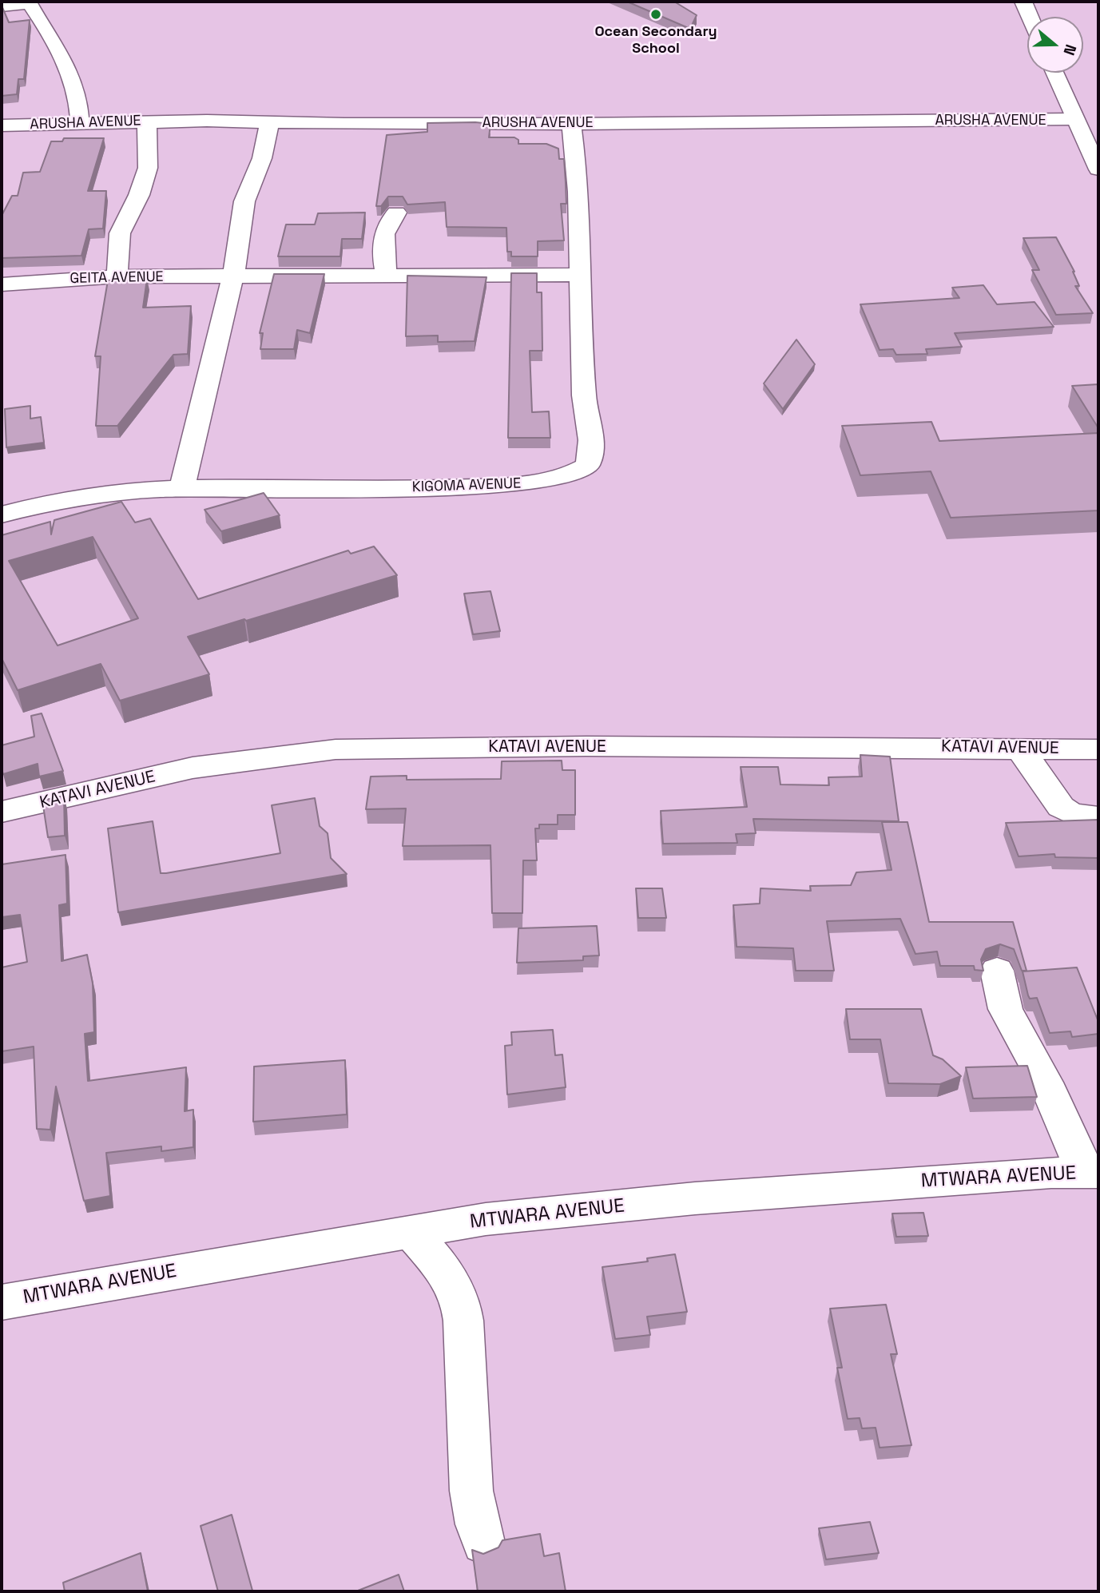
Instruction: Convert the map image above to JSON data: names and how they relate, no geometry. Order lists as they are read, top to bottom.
{
  "streets": {
    "street": [
      "ARUSHA AVENUE",
      "GEITA AVENUE",
      "KIGOMA AVENUE",
      "KATAVI AVENUE",
      "MTWARA AVENUE"
    ]
  },
  "crossings": [
    ["ARUSHA AVENUE", "KIGOMA AVENUE"],
    ["GEITA AVENUE", "KIGOMA AVENUE"]
  ],
  "places": ["Ocean Secondary School"],
  "north": "right"
}
